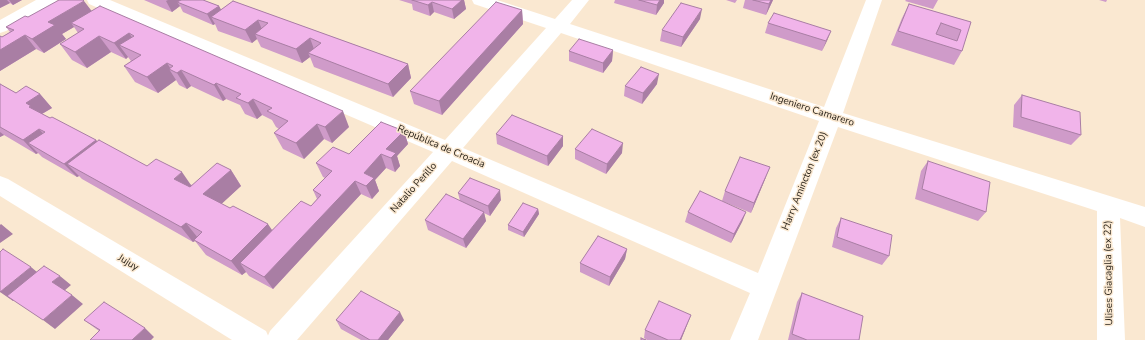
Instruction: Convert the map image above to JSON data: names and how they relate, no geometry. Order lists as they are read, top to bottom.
{
  "streets": {
    "street": [
      "Ingeniero Camarero",
      "República de Croacia",
      "Harry Amincton (ex 20)",
      "Natalio Perillo",
      "Jujuy",
      "Ulises Giacaglia (ex 22)"
    ]
  },
  "crossings": [
    ["Ingeniero Camarero", "Harry Amincton (ex 20)"],
    ["Ingeniero Camarero", "Natalio Perillo"],
    ["Ingeniero Camarero", "Ulises Giacaglia (ex 22)"],
    ["República de Croacia", "Harry Amincton (ex 20)"],
    ["República de Croacia", "Natalio Perillo"]
  ]
}
